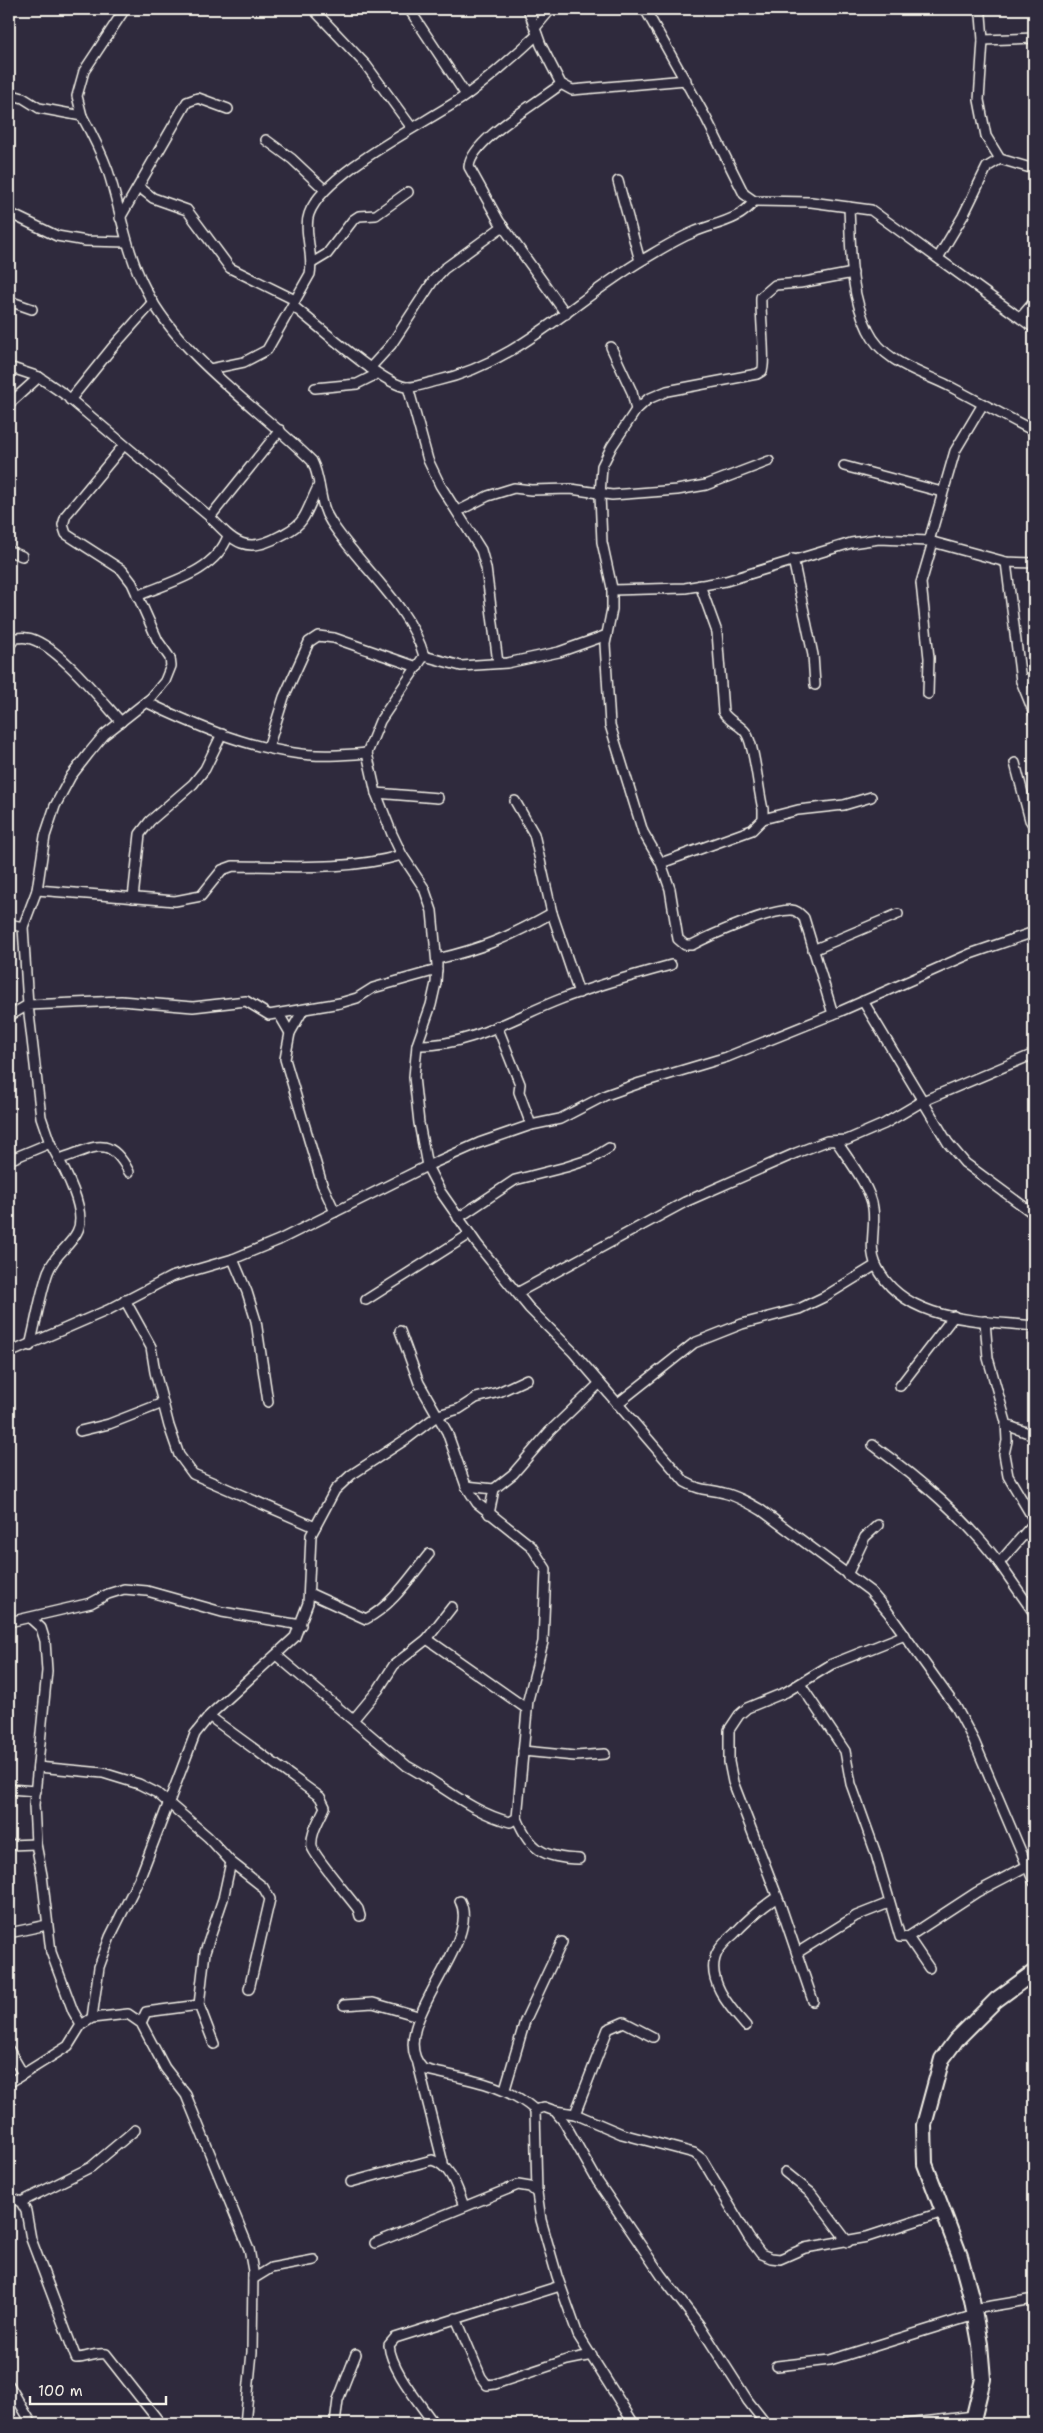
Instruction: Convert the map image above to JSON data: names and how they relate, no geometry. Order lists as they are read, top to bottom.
{
  "scale_bar": "100 m"
}
